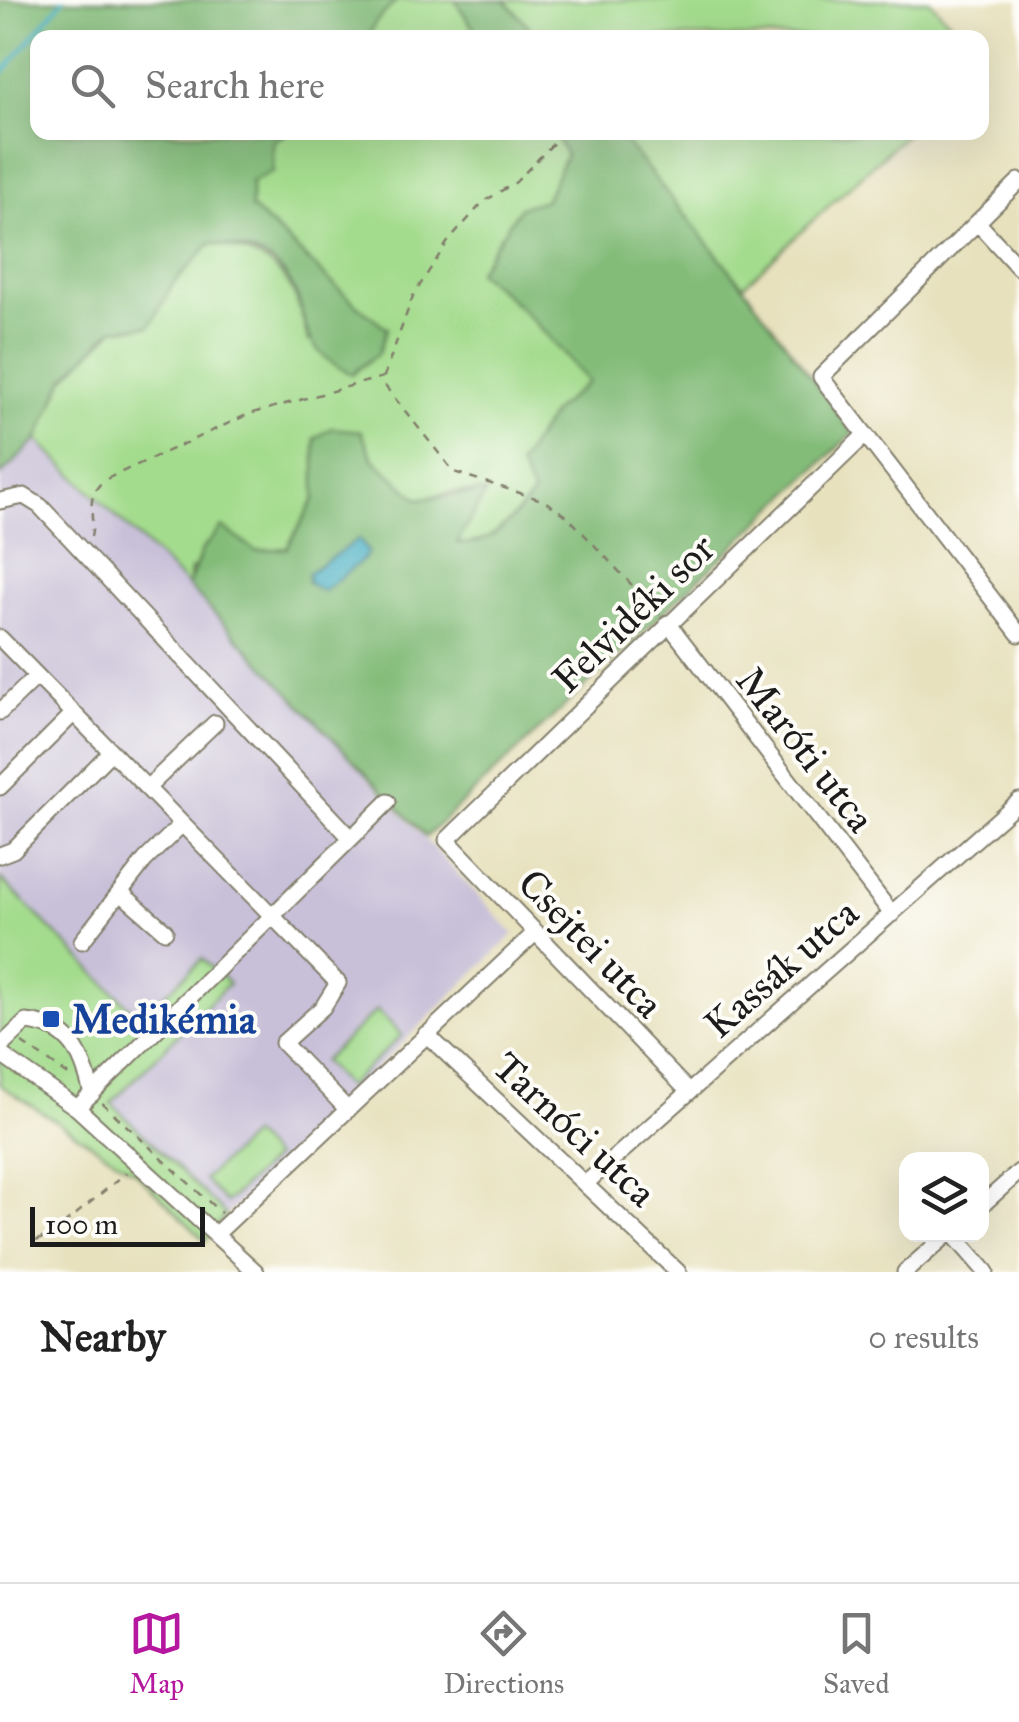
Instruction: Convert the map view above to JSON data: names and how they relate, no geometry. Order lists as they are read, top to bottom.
{
  "streets": {
    "street": [
      "Felvidéki sor",
      "Maróti utca",
      "Csejtei utca",
      "Kassák utca",
      "Tarnóci utca"
    ]
  },
  "crossings": [
    ["Felvidéki sor", "Maróti utca"],
    ["Felvidéki sor", "Csejtei utca"],
    ["Maróti utca", "Kassák utca"],
    ["Csejtei utca", "Kassák utca"],
    ["Kassák utca", "Tarnóci utca"]
  ],
  "places": {
    "transit": ["Medikémia"]
  },
  "scale_bar": "100 m",
  "page": {
    "search": "Search here",
    "scale": "100 m",
    "heading": ["Nearby", "0 results"],
    "nav": ["Map", "Directions", "Saved"]
  }
}
